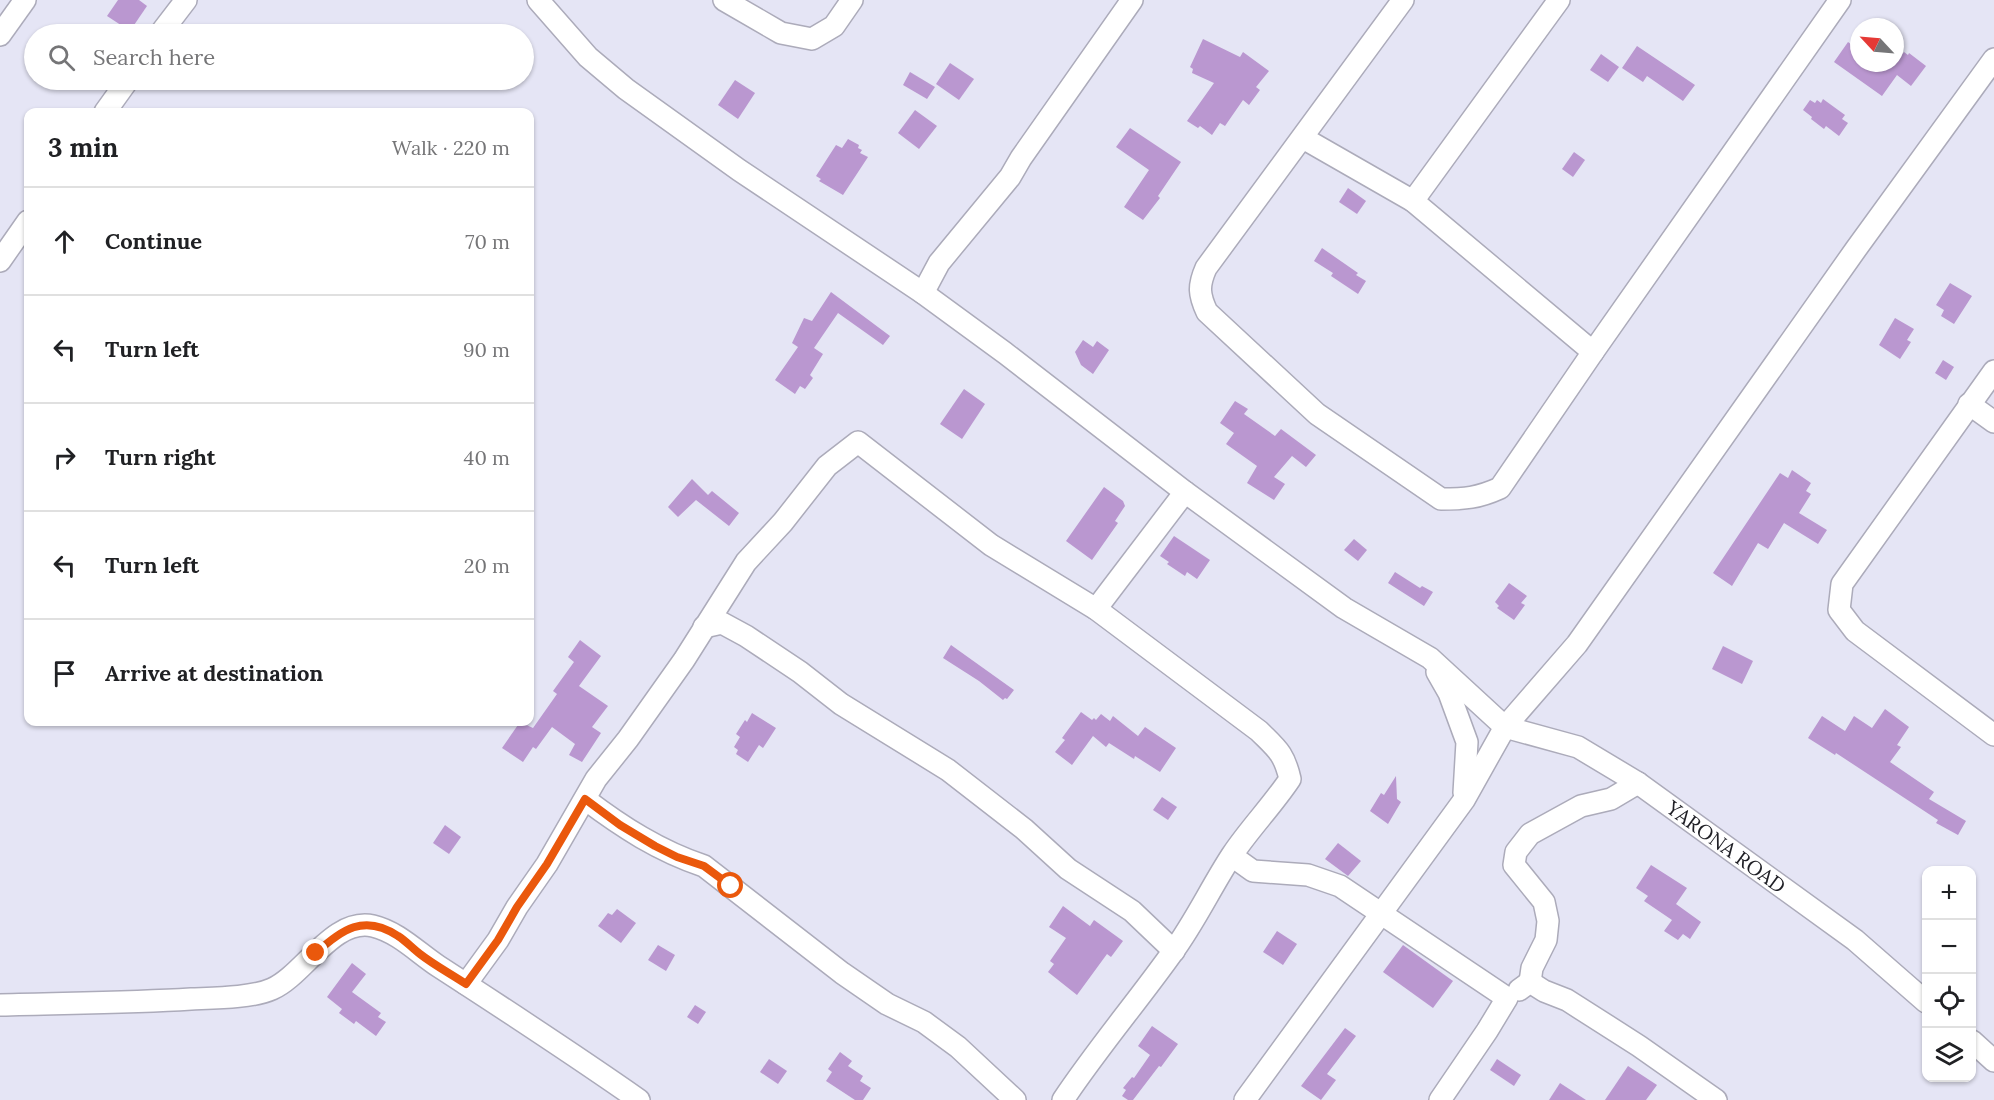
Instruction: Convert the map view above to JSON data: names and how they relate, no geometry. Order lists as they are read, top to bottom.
{
  "streets": {
    "street": ["YARONA ROAD"]
  },
  "north": "top left",
  "page": {
    "search": "Search here",
    "heading": ["3 min", "Walk · 220 m"],
    "list": [
      ["Continue", "70 m"],
      ["Turn left", "90 m"],
      ["Turn right", "40 m"],
      ["Turn left", "20 m"],
      "Arrive at destination"
    ],
    "map_buttons": ["+", "−"]
  }
}
